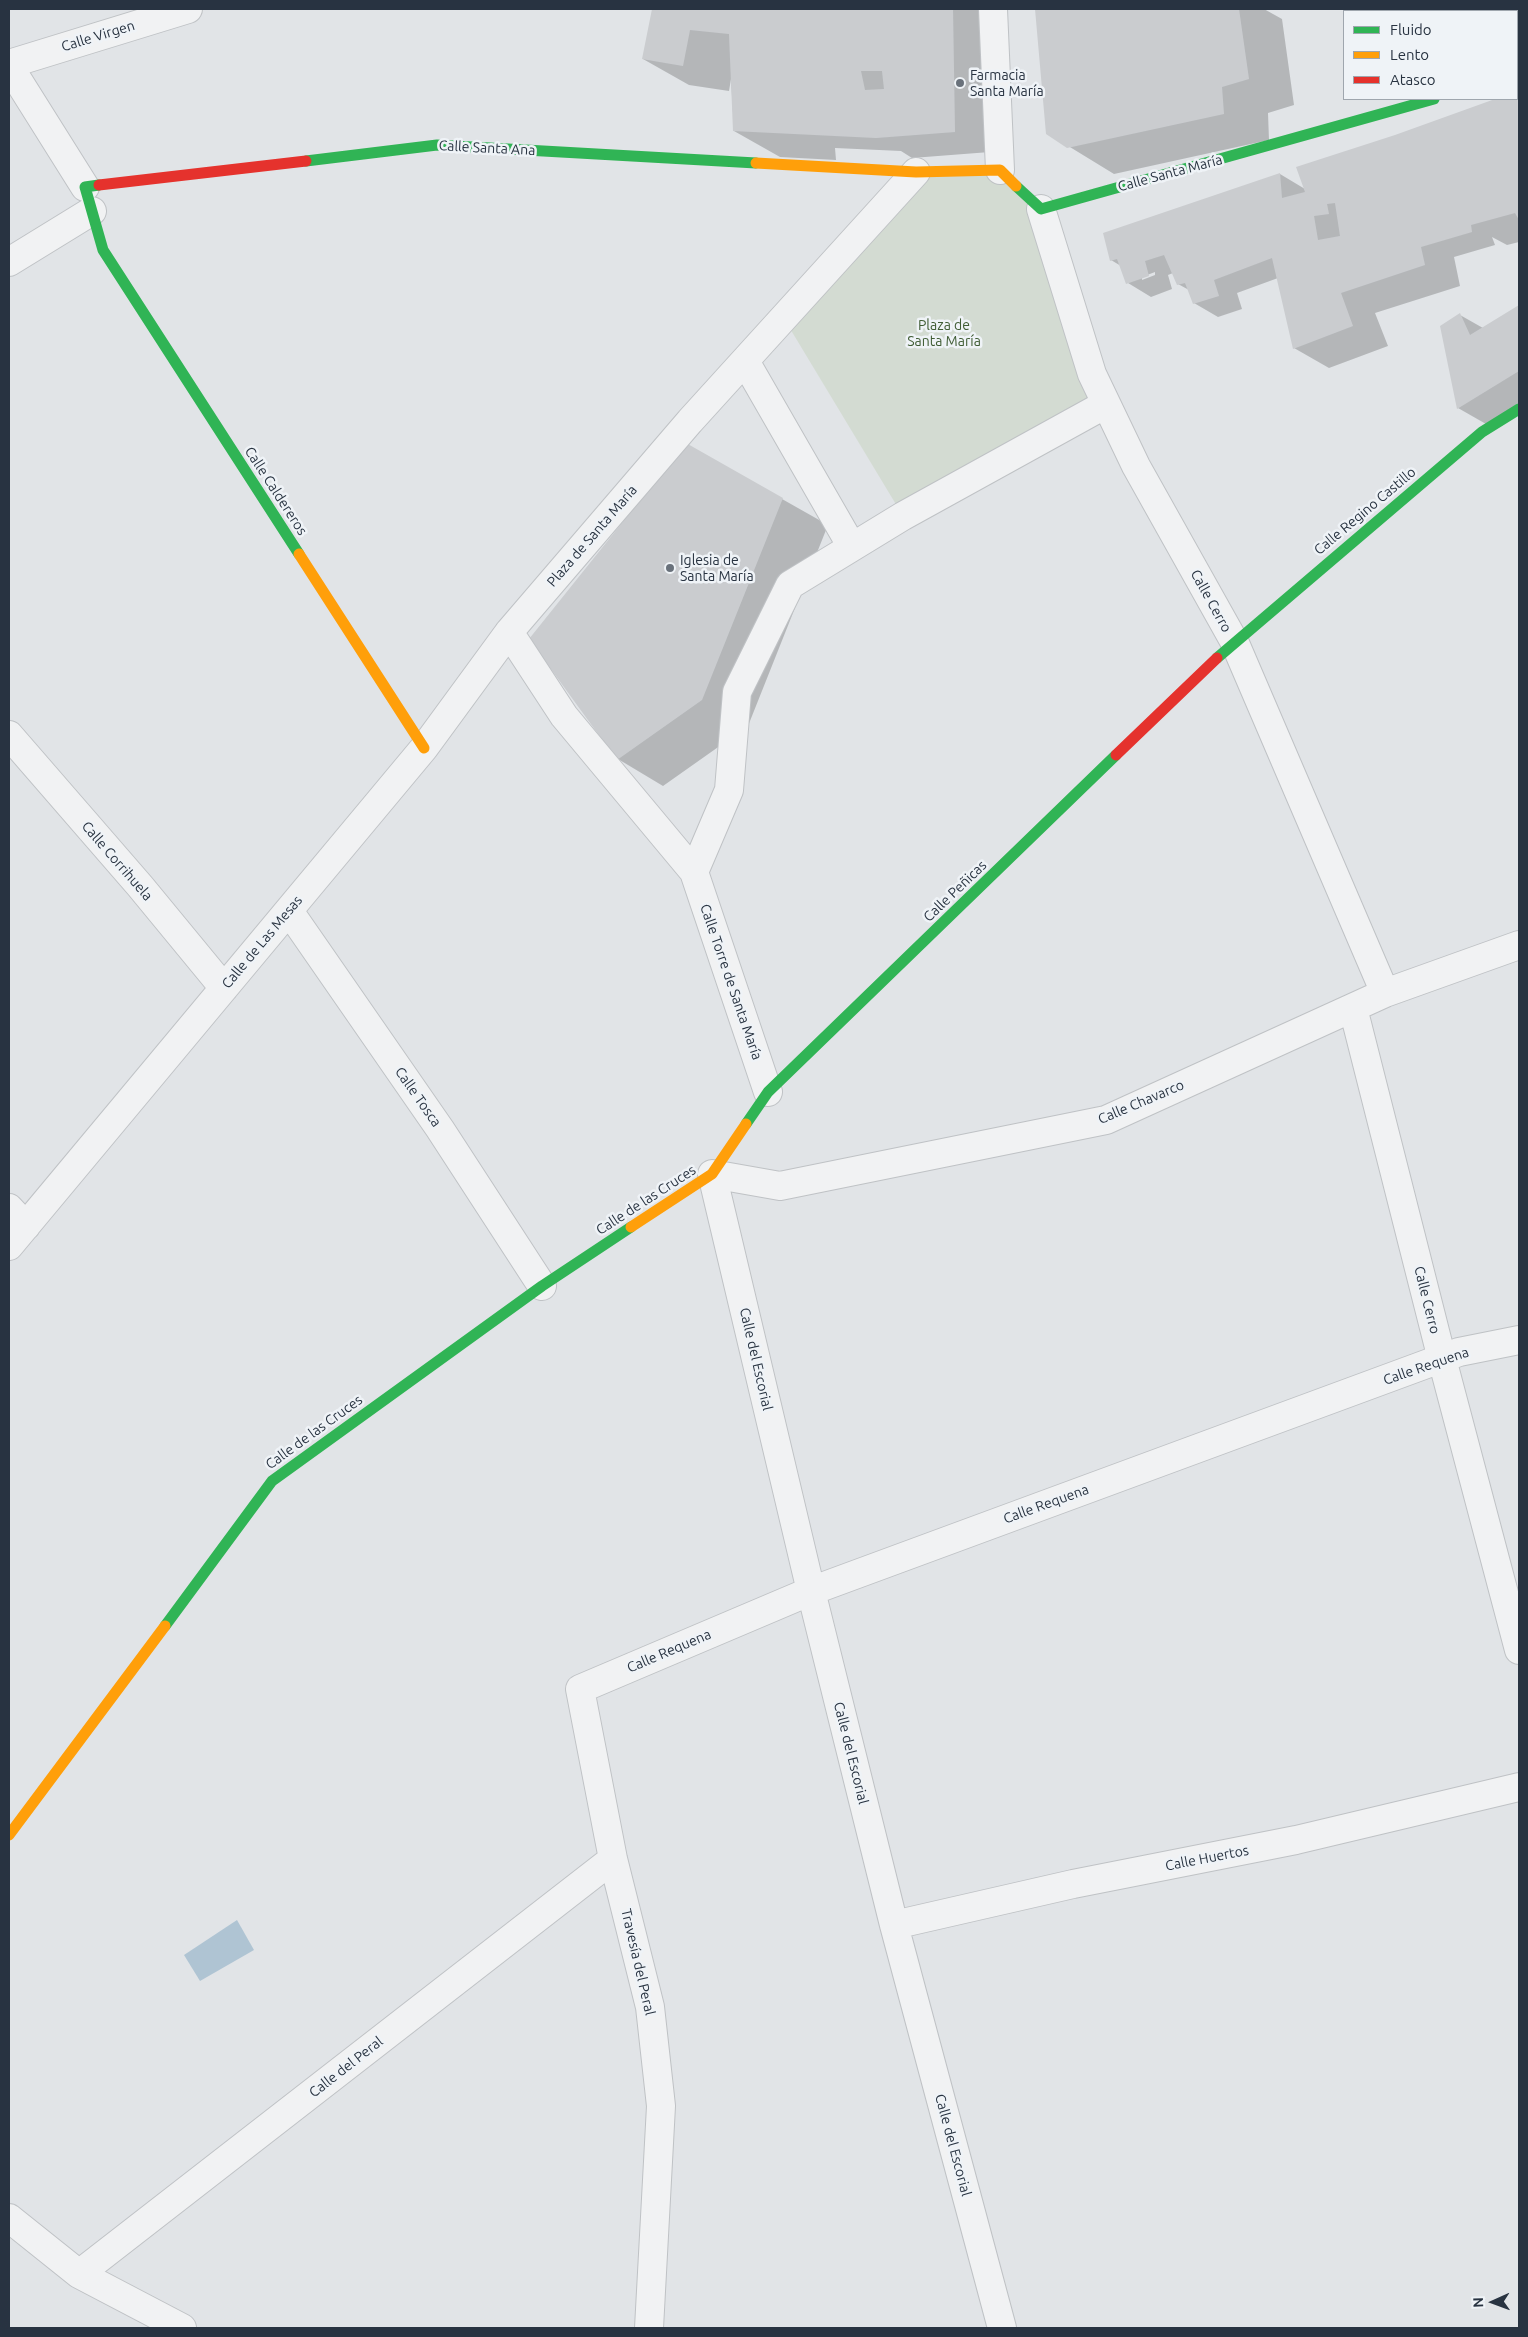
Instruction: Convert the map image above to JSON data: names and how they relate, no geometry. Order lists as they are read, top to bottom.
{
  "streets": {
    "street": [
      "Calle Virgen",
      "Calle Santa Ana",
      "Calle Santa María",
      "Calle Caldereros",
      "Calle Regino Castillo",
      "Plaza de Santa María",
      "Calle Cerro",
      "Calle Corrihuela",
      "Calle Peñicas",
      "Calle de Las Mesas",
      "Calle Torre de Santa María",
      "Calle Tosca",
      "Calle Chavarco",
      "Calle de las Cruces",
      "Calle del Escorial",
      "Calle Requena",
      "Calle Huertos",
      "Travesía del Peral",
      "Calle del Peral"
    ]
  },
  "crossings": [
    ["Calle Santa Ana", "Calle Caldereros"],
    ["Calle Santa Ana", "Plaza de Santa María"],
    ["Calle Santa María", "Calle Cerro"],
    ["Calle Caldereros", "Calle de Las Mesas"],
    ["Calle Regino Castillo", "Calle Cerro"],
    ["Calle Regino Castillo", "Calle Peñicas"],
    ["Plaza de Santa María", "Calle de Las Mesas"],
    ["Calle Cerro", "Calle Peñicas"],
    ["Calle Cerro", "Calle Chavarco"],
    ["Calle Cerro", "Calle Requena"],
    ["Calle Corrihuela", "Calle de Las Mesas"],
    ["Calle Peñicas", "Calle Torre de Santa María"],
    ["Calle Peñicas", "Calle Chavarco"],
    ["Calle Peñicas", "Calle de las Cruces"],
    ["Calle Peñicas", "Calle del Escorial"],
    ["Calle de Las Mesas", "Calle Tosca"],
    ["Calle Tosca", "Calle de las Cruces"],
    ["Calle Chavarco", "Calle de las Cruces"],
    ["Calle Chavarco", "Calle del Escorial"],
    ["Calle de las Cruces", "Calle del Escorial"],
    ["Calle del Escorial", "Calle Requena"],
    ["Calle del Escorial", "Calle Huertos"],
    ["Calle Requena", "Travesía del Peral"],
    ["Travesía del Peral", "Calle del Peral"]
  ],
  "parks": ["Plaza de Santa María"],
  "places": ["Farmacia Santa María", "Iglesia de Santa María"],
  "legend": ["Fluido", "Lento", "Atasco"],
  "north": "left"
}
